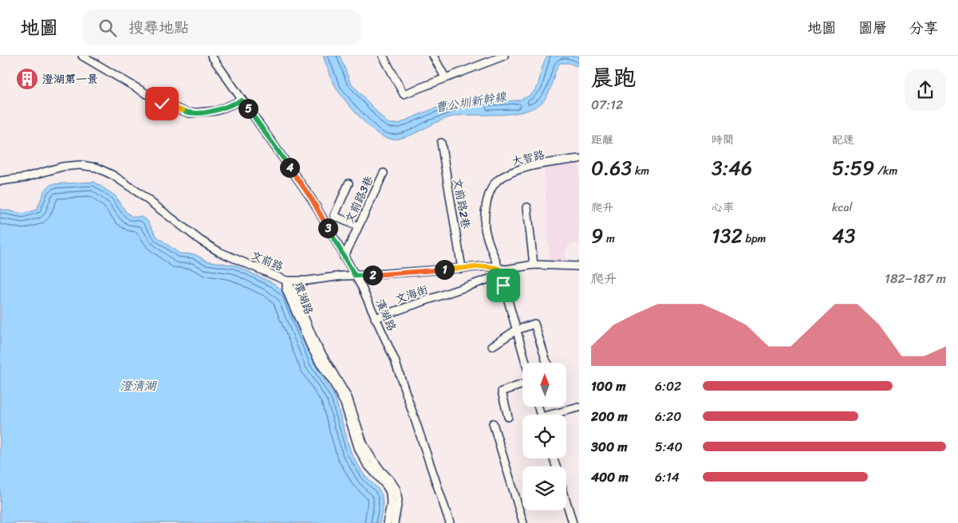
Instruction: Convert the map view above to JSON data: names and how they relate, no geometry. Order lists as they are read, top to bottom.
{
  "streets": {
    "street": [
      "大智路",
      "文前路3巷",
      "文前路2巷",
      "文前路",
      "文海街",
      "環湖路",
      "濱湖路"
    ]
  },
  "crossings": [
    ["大智路", "文前路"],
    ["大智路", "文海街"],
    ["文前路3巷", "濱湖路"],
    ["文前路2巷", "文前路"],
    ["文前路", "文海街"],
    ["文前路", "環湖路"],
    ["文前路", "濱湖路"],
    ["文海街", "濱湖路"]
  ],
  "water": ["曹公圳新幹線", "澄清湖"],
  "places": {
    "building": ["澄湖第一景"]
  },
  "north": "top",
  "page": {
    "header": "地圖",
    "search": "搜尋地點",
    "nav": ["地圖", "圖層", "分享"],
    "heading": ["晨跑", "07:12"],
    "pins": [
      "5",
      "4",
      "3",
      "1",
      "2"
    ],
    "stats": [
      ["距離", "0.63 km"],
      ["時間", "3:46"],
      ["配速", "5:59 /km"],
      ["爬升", "9 m"],
      ["心率", "132 bpm"],
      ["kcal", "43"]
    ],
    "chart": ["爬升", "182–187 m"],
    "list": [
      {
        "name": "100 m",
        "note": "6:02"
      },
      {
        "name": "200 m",
        "note": "6:20"
      },
      {
        "name": "300 m",
        "note": "5:40"
      },
      {
        "name": "400 m",
        "note": "6:14"
      }
    ]
  }
}
